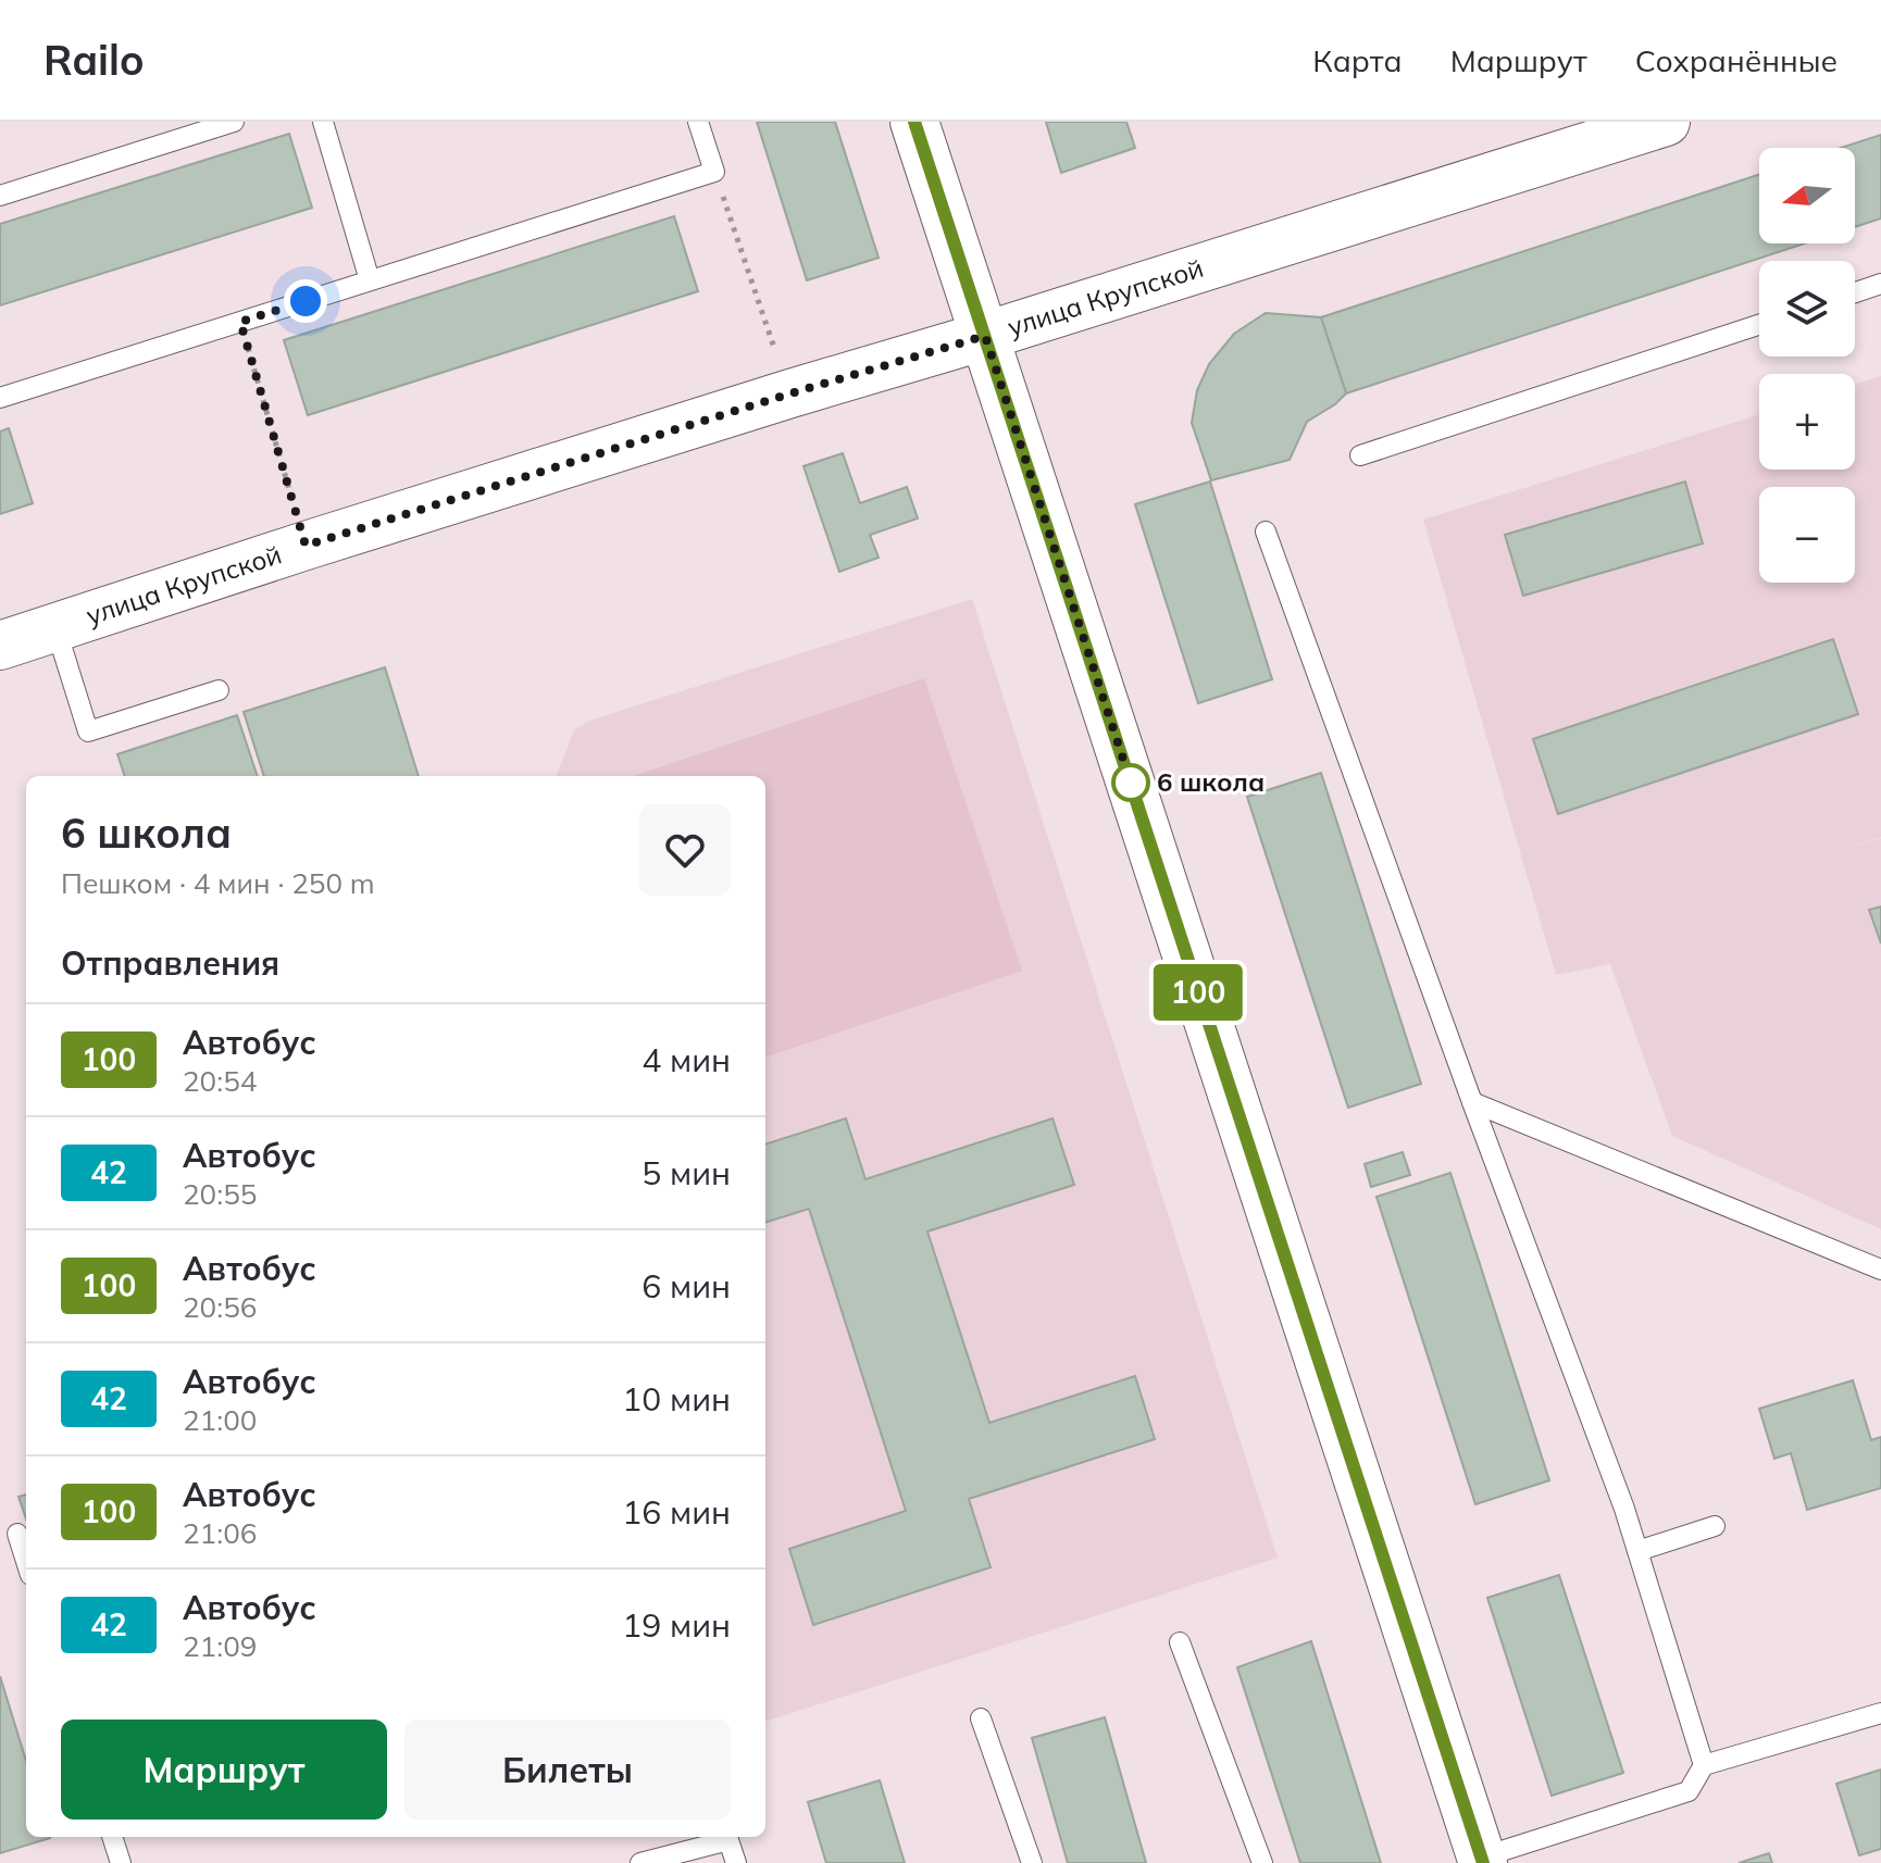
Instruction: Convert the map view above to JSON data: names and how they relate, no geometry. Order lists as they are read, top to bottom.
{
  "streets": {
    "street": ["улица Крупской"]
  },
  "places": ["6 школа"],
  "lines": ["bus line 100"],
  "north": "left",
  "page": {
    "header": "Railo",
    "nav": ["Карта", "Маршрут", "Сохранённые"],
    "on_map": "100",
    "map_buttons": ["+", "−"],
    "heading": [
      ["6 школа", "Пешком · 4 мин · 250 m"],
      "Отправления"
    ],
    "list": [
      {
        "mark": "100",
        "name": "Автобус",
        "note": "20:54",
        "value": "4 мин"
      },
      {
        "mark": "42",
        "name": "Автобус",
        "note": "20:55",
        "value": "5 мин"
      },
      {
        "mark": "100",
        "name": "Автобус",
        "note": "20:56",
        "value": "6 мин"
      },
      {
        "mark": "42",
        "name": "Автобус",
        "note": "21:00",
        "value": "10 мин"
      },
      {
        "mark": "100",
        "name": "Автобус",
        "note": "21:06",
        "value": "16 мин"
      },
      {
        "mark": "42",
        "name": "Автобус",
        "note": "21:09",
        "value": "19 мин"
      }
    ],
    "buttons": ["Маршрут", "Билеты"]
  }
}
